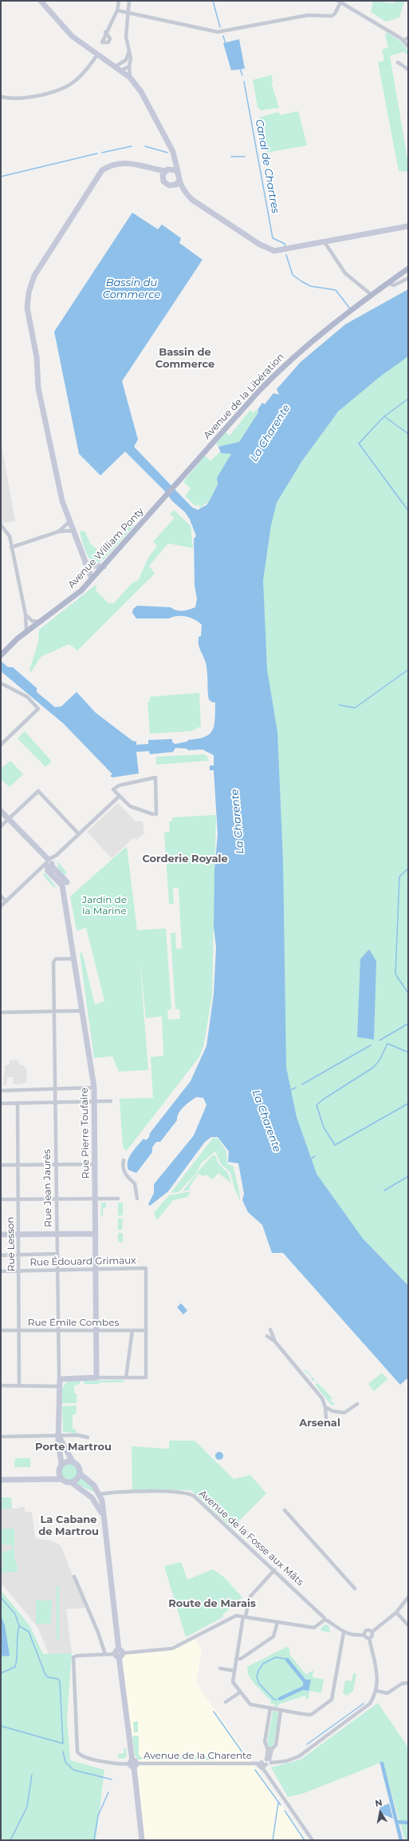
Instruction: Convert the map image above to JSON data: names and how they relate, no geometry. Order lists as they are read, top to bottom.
{
  "streets": {
    "main road": [
      "Avenue de la Libération",
      "Avenue William Ponty",
      "Rue Pierre Toufaire",
      "Rue Jean Jaurès"
    ],
    "street": [
      "Rue Lesson",
      "Rue Édouard Grimaux",
      "Rue Émile Combes",
      "Avenue de la Fosse aux Mâts",
      "Avenue de la Charente"
    ]
  },
  "crossings": [
    ["Avenue de la Libération", "Avenue William Ponty"],
    ["Rue Pierre Toufaire", "Rue Jean Jaurès"],
    ["Rue Pierre Toufaire", "Rue Édouard Grimaux"],
    ["Rue Pierre Toufaire", "Rue Émile Combes"],
    ["Rue Jean Jaurès", "Rue Édouard Grimaux"],
    ["Rue Jean Jaurès", "Rue Émile Combes"],
    ["Rue Lesson", "Rue Édouard Grimaux"],
    ["Rue Lesson", "Rue Émile Combes"],
    ["Rue Édouard Grimaux", "Rue Émile Combes"]
  ],
  "districts": [
    "Bassin de Commerce",
    "Corderie Royale",
    "Arsenal",
    "Porte Martrou",
    "La Cabane de Martrou",
    "Route de Marais"
  ],
  "water": ["Canal de Chartres", "Bassin du Commerce", "La Charente"],
  "parks": ["Jardin de la Marine"],
  "north": "top"
}
